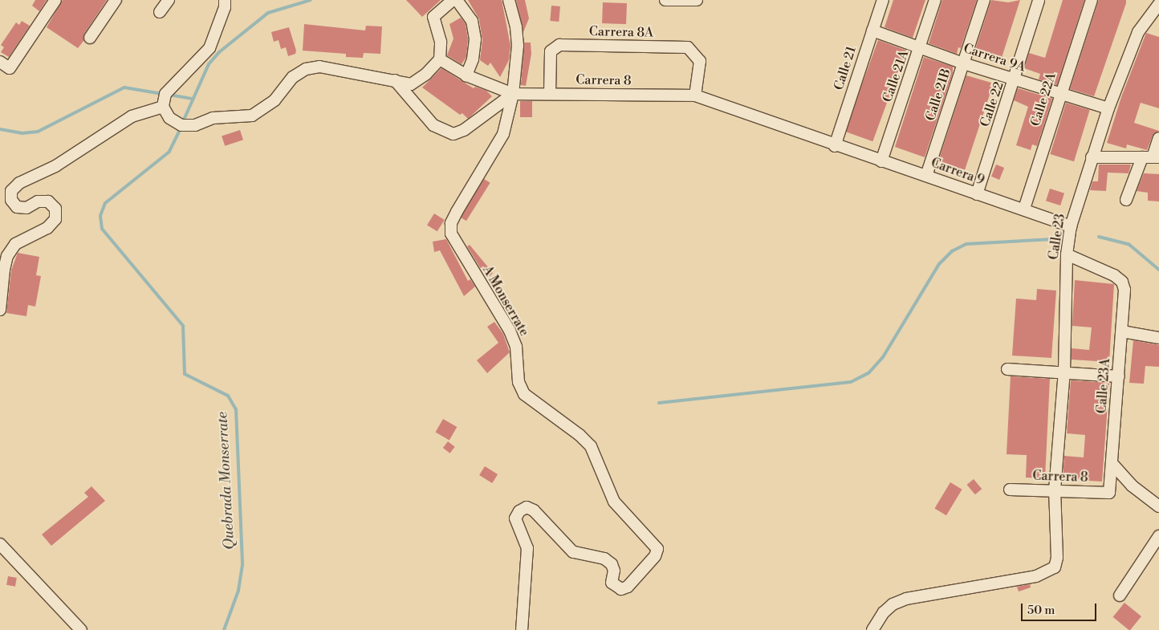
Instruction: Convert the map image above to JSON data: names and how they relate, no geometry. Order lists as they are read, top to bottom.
{
  "streets": {
    "street": [
      "Carrera 8A",
      "Carrera 9A",
      "Calle 21",
      "Calle 21A",
      "Carrera 8",
      "Calle 21B",
      "Calle 22A",
      "Calle 22",
      "Carrera 9",
      "Calle 23",
      "A Monserrate",
      "Calle 23A"
    ]
  },
  "crossings": [
    ["Carrera 8A", "Carrera 8"],
    ["Carrera 9A", "Calle 21"],
    ["Carrera 9A", "Calle 21A"],
    ["Carrera 9A", "Calle 21B"],
    ["Carrera 9A", "Calle 22A"],
    ["Carrera 9A", "Calle 22"],
    ["Carrera 9A", "Calle 23"],
    ["Calle 21", "Carrera 8"],
    ["Calle 21", "Carrera 9"],
    ["Calle 21A", "Carrera 9"],
    ["Carrera 8", "Carrera 9"],
    ["Carrera 8", "Calle 23"],
    ["Carrera 8", "A Monserrate"],
    ["Carrera 8", "Calle 23A"],
    ["Calle 21B", "Carrera 9"],
    ["Calle 22A", "Carrera 9"],
    ["Calle 22", "Carrera 9"],
    ["Carrera 9", "Calle 23"],
    ["Calle 23", "Calle 23A"]
  ],
  "water": ["Quebrada Monserrate"],
  "scale_bar": "50 m"
}
